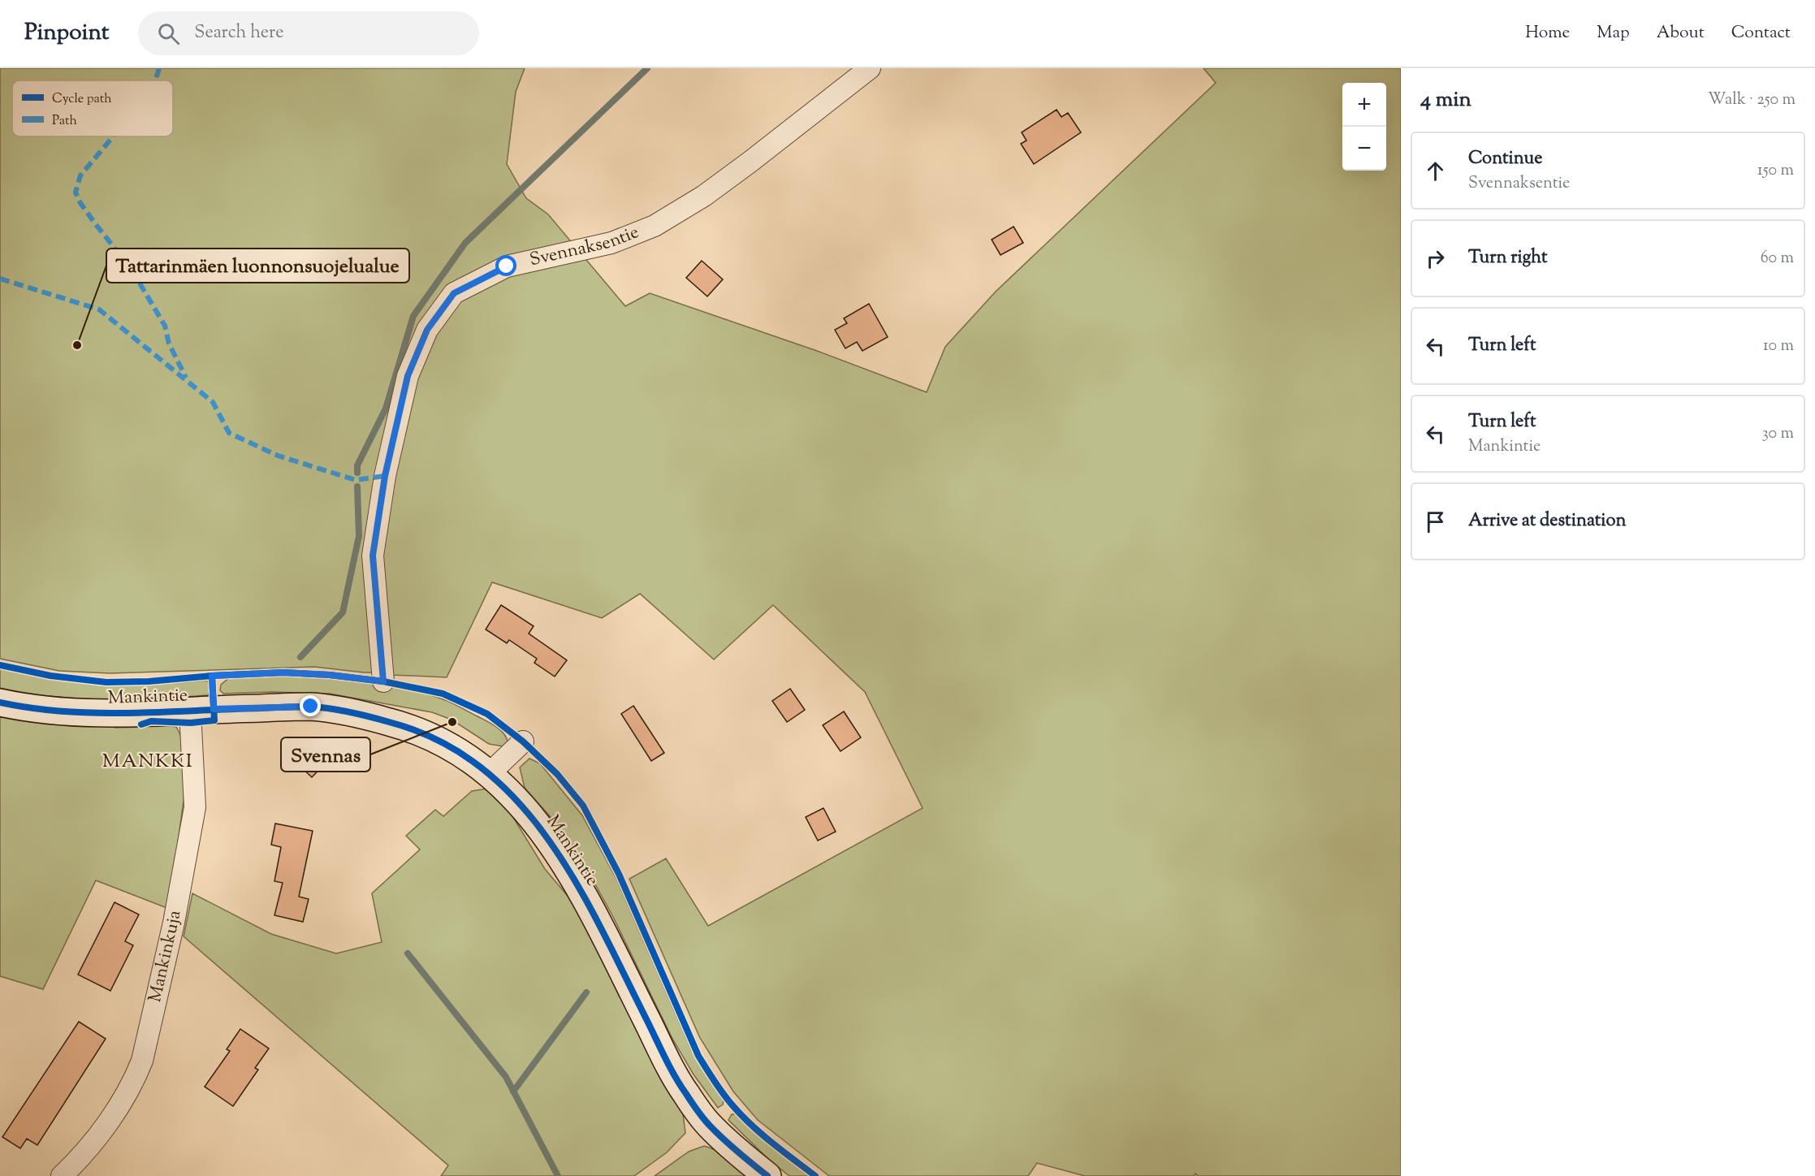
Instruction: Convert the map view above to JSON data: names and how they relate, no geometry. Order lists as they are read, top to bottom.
{
  "streets": {
    "street": ["Svennaksentie", "Mankintie", "Mankinkuja"]
  },
  "crossings": [
    ["Mankintie", "Mankinkuja"]
  ],
  "districts": ["MANKKI"],
  "places": ["Tattarinmäen luonnonsuojelualue", "Svennas"],
  "legend": ["Cycle path", "Path"],
  "page": {
    "header": "Pinpoint",
    "search": "Search here",
    "nav": [
      "Home",
      "Map",
      "About",
      "Contact"
    ],
    "heading": ["4 min", "Walk · 250 m"],
    "map_buttons": ["+", "−"],
    "list": [
      ["Continue", "Svennaksentie", "150 m"],
      ["Turn right", "60 m"],
      ["Turn left", "10 m"],
      ["Turn left", "Mankintie", "30 m"],
      "Arrive at destination"
    ]
  }
}
